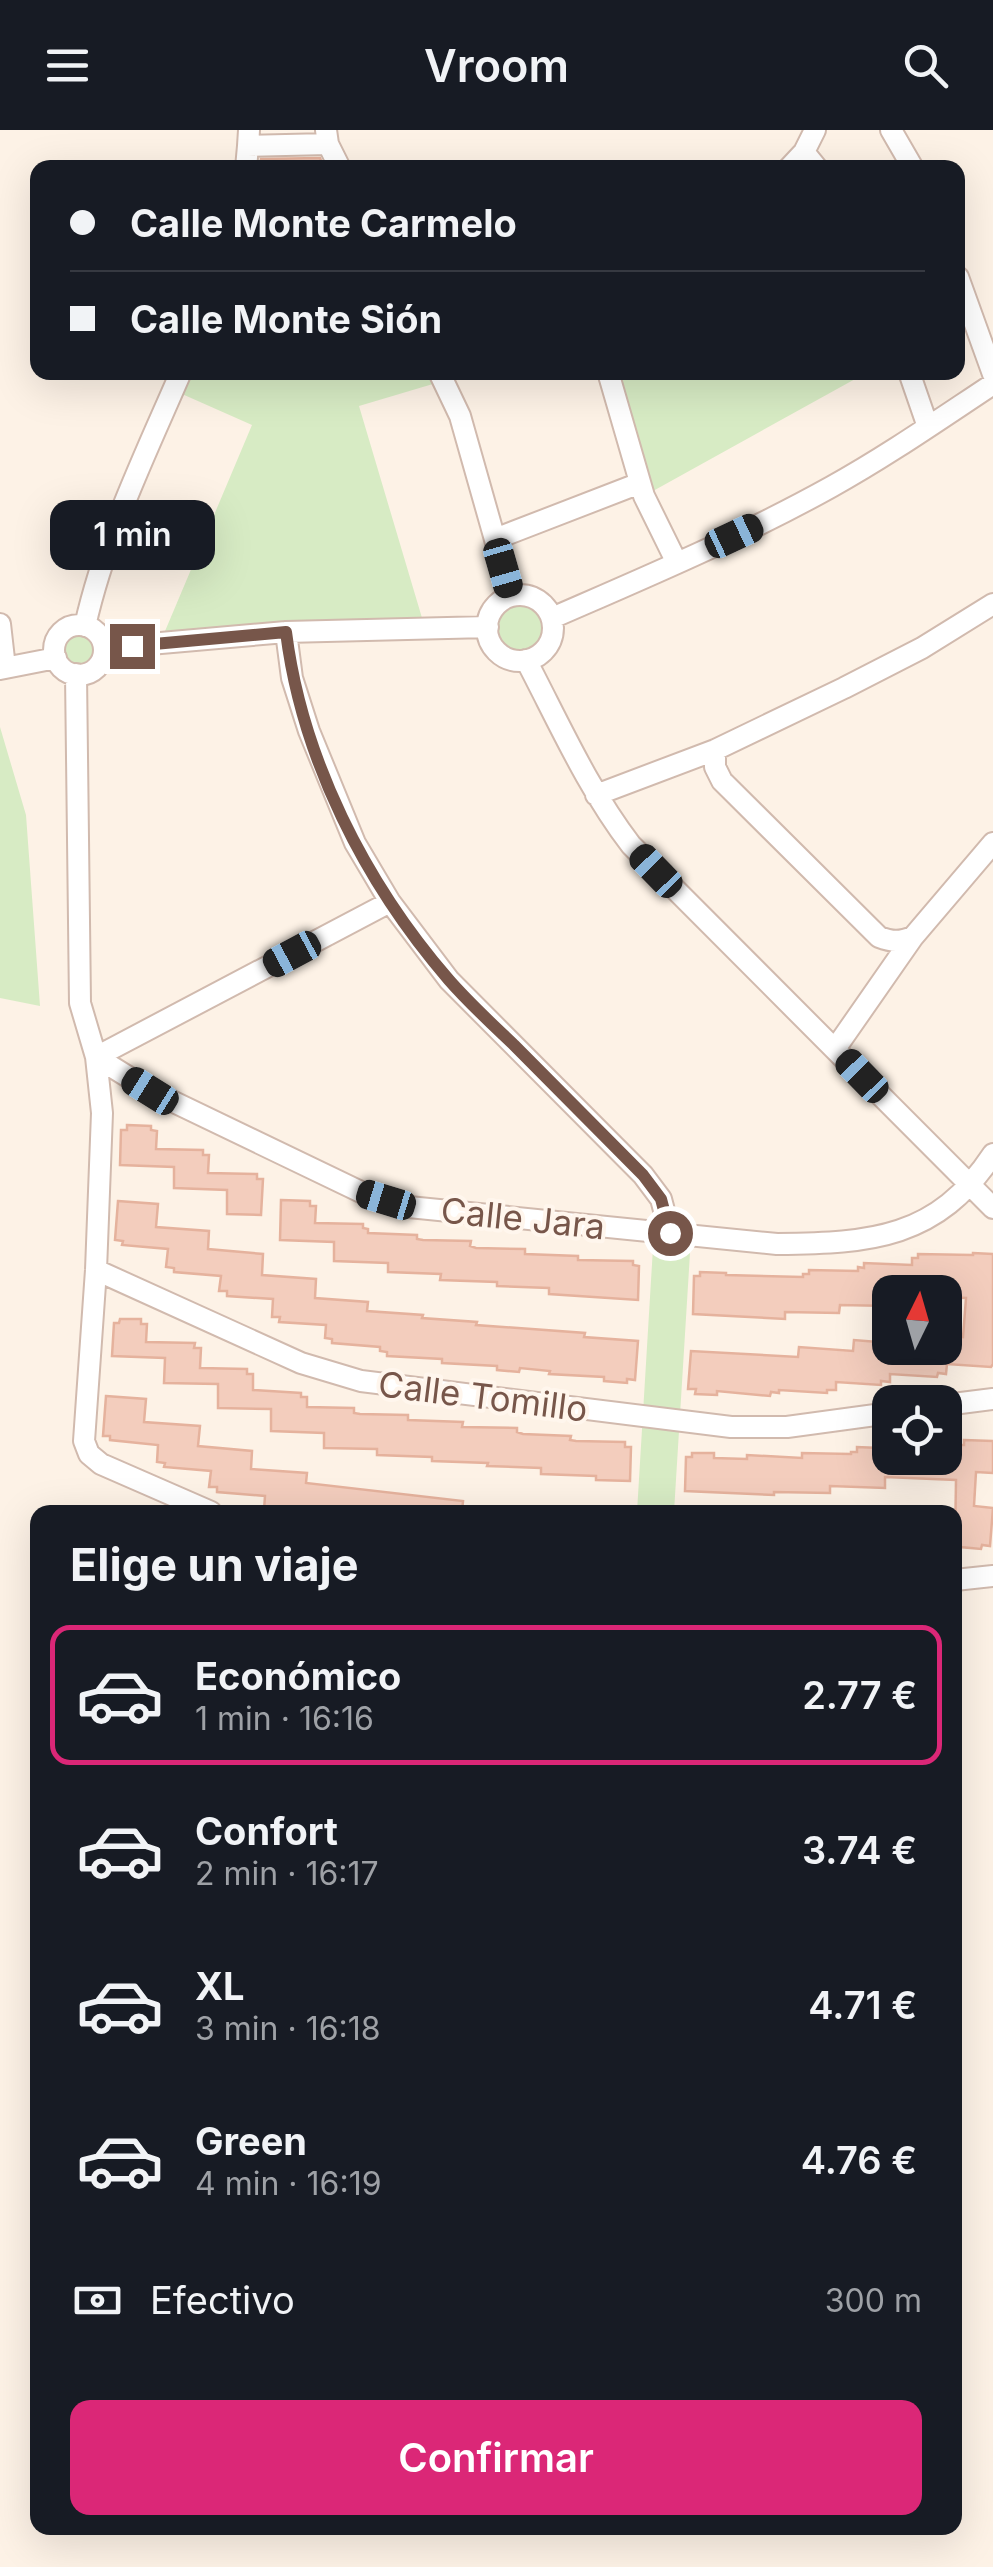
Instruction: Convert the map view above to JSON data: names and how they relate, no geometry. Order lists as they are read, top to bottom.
{
  "streets": {
    "street": ["Calle Jara", "Calle Tomillo"]
  },
  "north": "top",
  "page": {
    "header": "Vroom",
    "banner": ["Calle Monte Carmelo", "Calle Monte Sión"],
    "bubble": "1 min",
    "heading": "Elige un viaje",
    "list": [
      {
        "name": "Económico",
        "note": "1 min · 16:16",
        "value": "2.77 €"
      },
      {
        "name": "Confort",
        "note": "2 min · 16:17",
        "value": "3.74 €"
      },
      {
        "name": "XL",
        "note": "3 min · 16:18",
        "value": "4.71 €"
      },
      {
        "name": "Green",
        "note": "4 min · 16:19",
        "value": "4.76 €"
      }
    ],
    "pay": ["Efectivo", "300 m"],
    "buttons": "Confirmar"
  }
}
